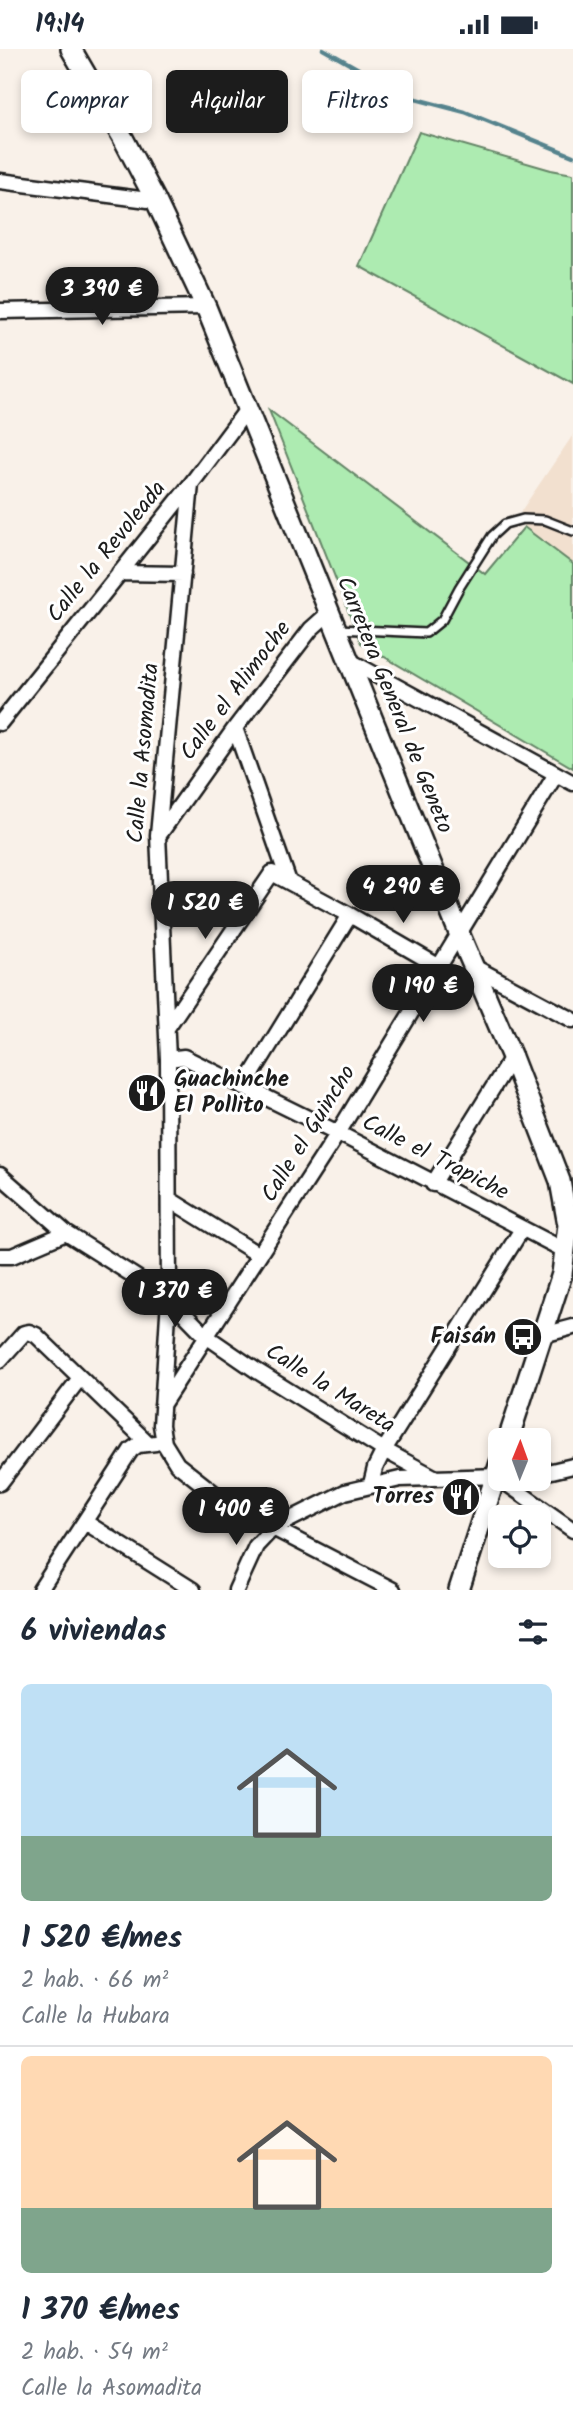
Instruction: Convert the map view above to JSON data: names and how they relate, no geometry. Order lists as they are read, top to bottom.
{
  "streets": {
    "main road": ["Carretera General de Geneto"],
    "street": [
      "Calle la Revoleada",
      "Calle el Alimoche",
      "Calle la Asomadita",
      "Calle el Guincho",
      "Calle el Trapiche",
      "Calle la Mareta"
    ]
  },
  "crossings": [
    ["Calle la Revoleada", "Carretera General de Geneto"],
    ["Calle la Revoleada", "Calle la Asomadita"],
    ["Calle el Alimoche", "Carretera General de Geneto"],
    ["Calle el Alimoche", "Calle la Asomadita"],
    ["Carretera General de Geneto", "Calle el Guincho"],
    ["Carretera General de Geneto", "Calle el Trapiche"],
    ["Calle la Asomadita", "Calle el Guincho"],
    ["Calle la Asomadita", "Calle el Trapiche"],
    ["Calle la Asomadita", "Calle la Mareta"],
    ["Calle el Guincho", "Calle el Trapiche"],
    ["Calle el Guincho", "Calle la Mareta"]
  ],
  "places": {
    "restaurant": ["Guachinche El Pollito", "Torres"],
    "bus stop": ["Faisán"]
  },
  "north": "top",
  "page": {
    "status": "19:14",
    "chip": ["Comprar", "Alquilar", "Filtros"],
    "price": [
      "3 390 €",
      "4 290 €",
      "1 520 €",
      "1 190 €",
      "1 370 €",
      "1 400 €"
    ],
    "heading": "6 viviendas",
    "list": [
      {
        "name": "1 520 €/mes",
        "note": "2 hab. · 66 m² · Calle la Hubara"
      },
      {
        "name": "1 370 €/mes",
        "note": "2 hab. · 54 m² · Calle la Asomadita"
      }
    ]
  }
}
